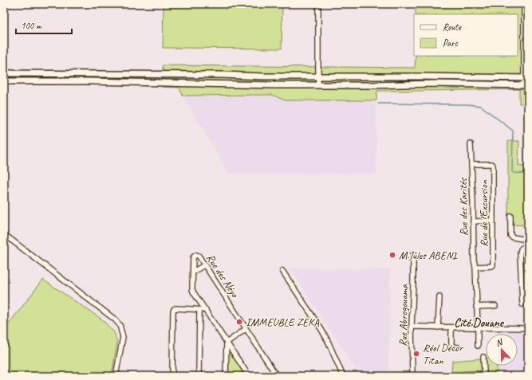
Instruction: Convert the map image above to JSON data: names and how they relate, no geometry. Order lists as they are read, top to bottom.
{
  "streets": {
    "street": [
      "Rue des Karités",
      "Rue de l'Excursion",
      "Rue des Néyo",
      "Rue Abrogouama"
    ]
  },
  "crossings": [
    ["Rue des Karités", "Rue de l'Excursion"]
  ],
  "districts": ["Cité Douane"],
  "places": ["M.Jules ABENI", "IMMEUBLE ZEKA", "Réel Décor Titan"],
  "legend": ["Route", "Parc"],
  "scale_bar": "100 m",
  "north": "top"
}
